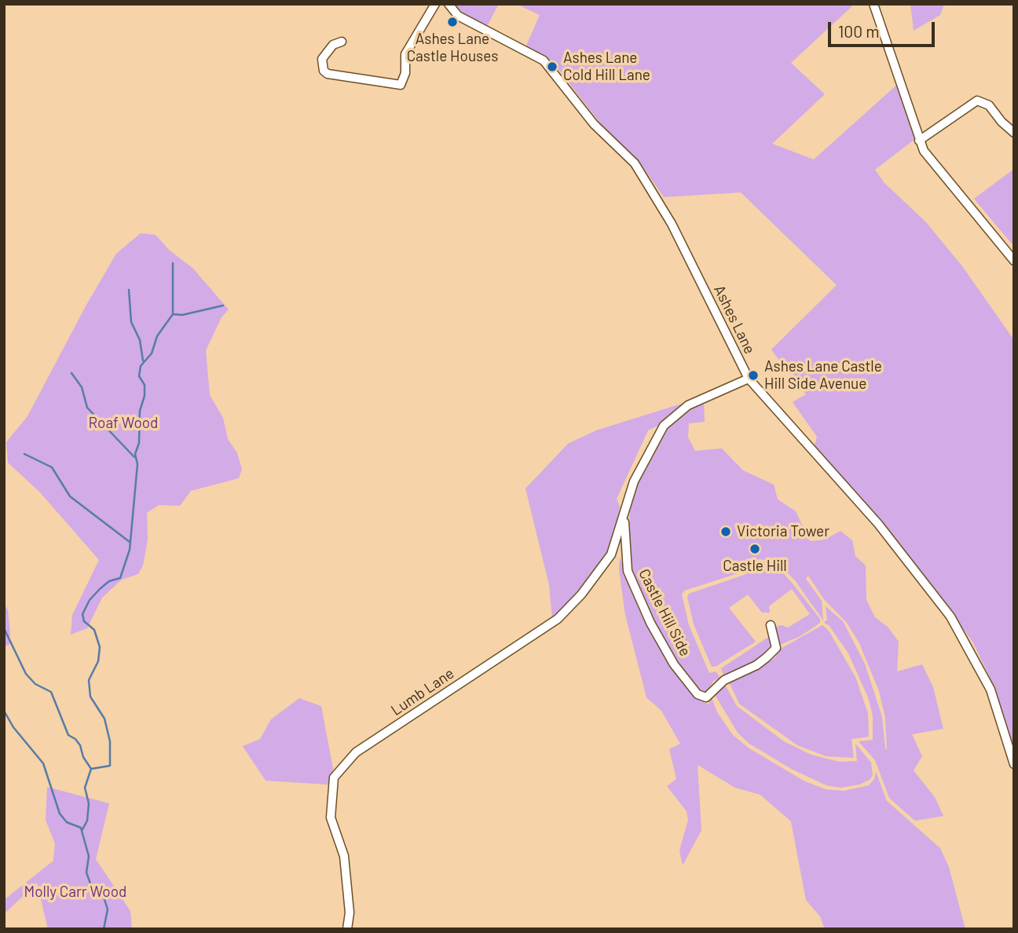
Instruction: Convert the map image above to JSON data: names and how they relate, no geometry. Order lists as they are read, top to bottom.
{
  "streets": {
    "street": ["Ashes Lane", "Castle Hill Side", "Lumb Lane"]
  },
  "crossings": [
    ["Ashes Lane", "Castle Hill Side"],
    ["Castle Hill Side", "Lumb Lane"]
  ],
  "parks": ["Roaf Wood", "Molly Carr Wood"],
  "places": [
    "Ashes Lane Castle Houses",
    "Ashes Lane Cold Hill Lane",
    "Ashes Lane Castle Hill Side Avenue",
    "Victoria Tower",
    "Castle Hill"
  ],
  "scale_bar": "100 m"
}
